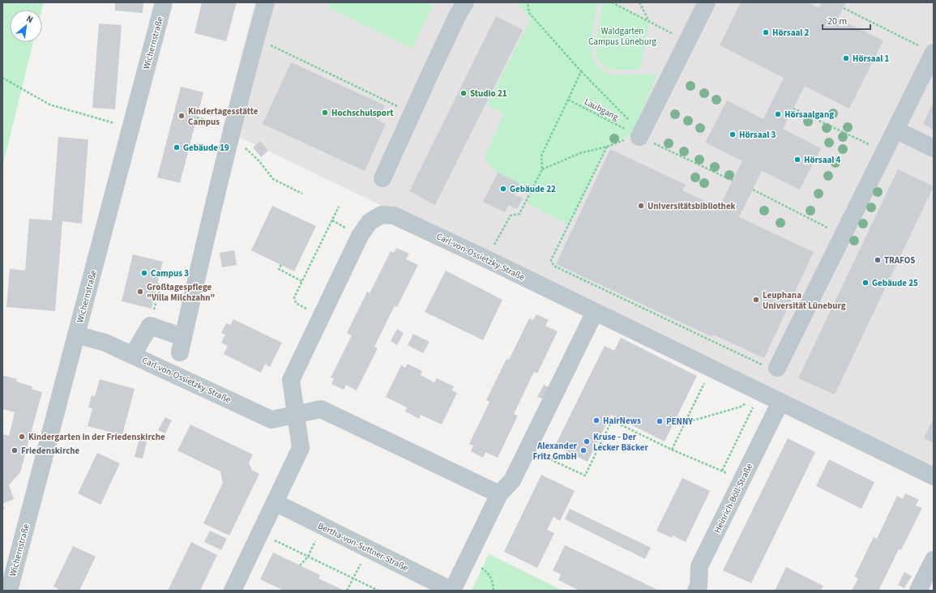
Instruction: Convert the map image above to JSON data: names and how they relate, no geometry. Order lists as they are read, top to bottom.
{
  "streets": {
    "street": [
      "Wichernstraße",
      "Carl-von-Ossietzky-Straße",
      "Heinrich-Böll-Straße",
      "Bertha-von-Suttner-Straße"
    ],
    "path": ["Laubgang"]
  },
  "crossings": [
    ["Wichernstraße", "Carl-von-Ossietzky-Straße"]
  ],
  "parks": ["Waldgarten Campus Lüneburg"],
  "places": [
    "Hörsaal 2",
    "Hörsaal 1",
    "Studio 21",
    "Hochschulsport",
    "Hörsaalgang",
    "Kindertagesstätte Campus",
    "Hörsaal 3",
    "Gebäude 19",
    "Hörsaal 4",
    "Gebäude 22",
    "Universitätsbibliothek",
    "TRAFOS",
    "Campus 3",
    "Gebäude 25",
    "Großtagespflege \"Villa Milchzahn\"",
    "Leuphana Universität Lüneburg",
    "HairNews",
    "PENNY",
    "Kindergarten in der Friedenskirche",
    "Kruse - Der Lecker Bäcker",
    "Friedenskirche",
    "Alexander Fritz GmbH"
  ],
  "scale_bar": "20 m",
  "north": "top right"
}
